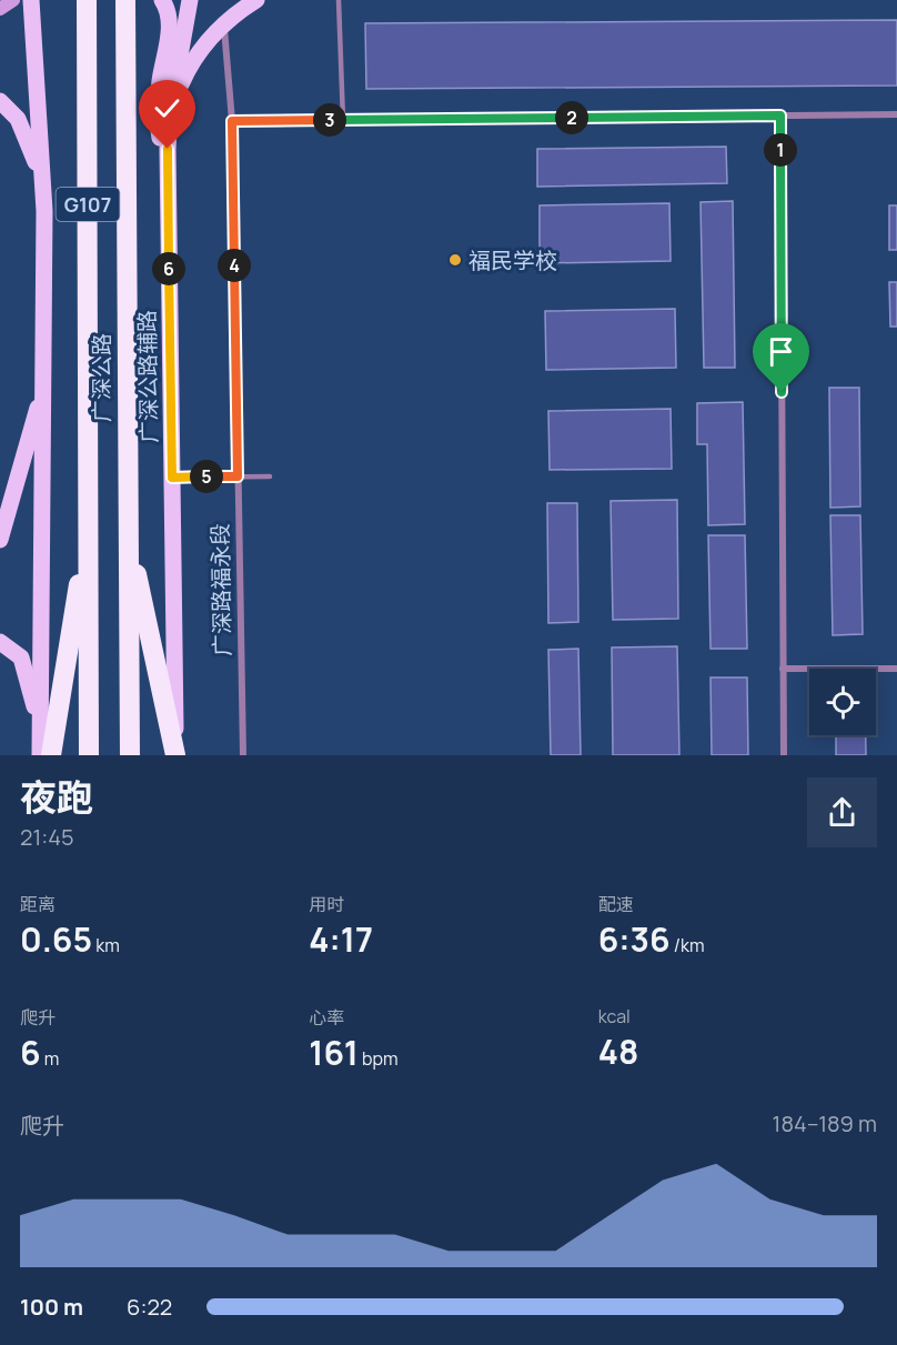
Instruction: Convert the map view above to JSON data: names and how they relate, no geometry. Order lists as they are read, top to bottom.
{
  "streets": {
    "highway": ["G107", "广深公路"],
    "main road": ["广深公路辅路"],
    "street": ["广深路福永段"]
  },
  "places": ["福民学校"],
  "page": {
    "pins": [
      "2",
      "3",
      "1",
      "4",
      "6",
      "5"
    ],
    "heading": ["夜跑", "21:45"],
    "stats": [
      ["距离", "0.65 km"],
      ["用时", "4:17"],
      ["配速", "6:36 /km"],
      ["爬升", "6 m"],
      ["心率", "161 bpm"],
      ["kcal", "48"]
    ],
    "chart": ["爬升", "184–189 m"],
    "list": [
      {
        "name": "100 m",
        "note": "6:22"
      }
    ]
  }
}
